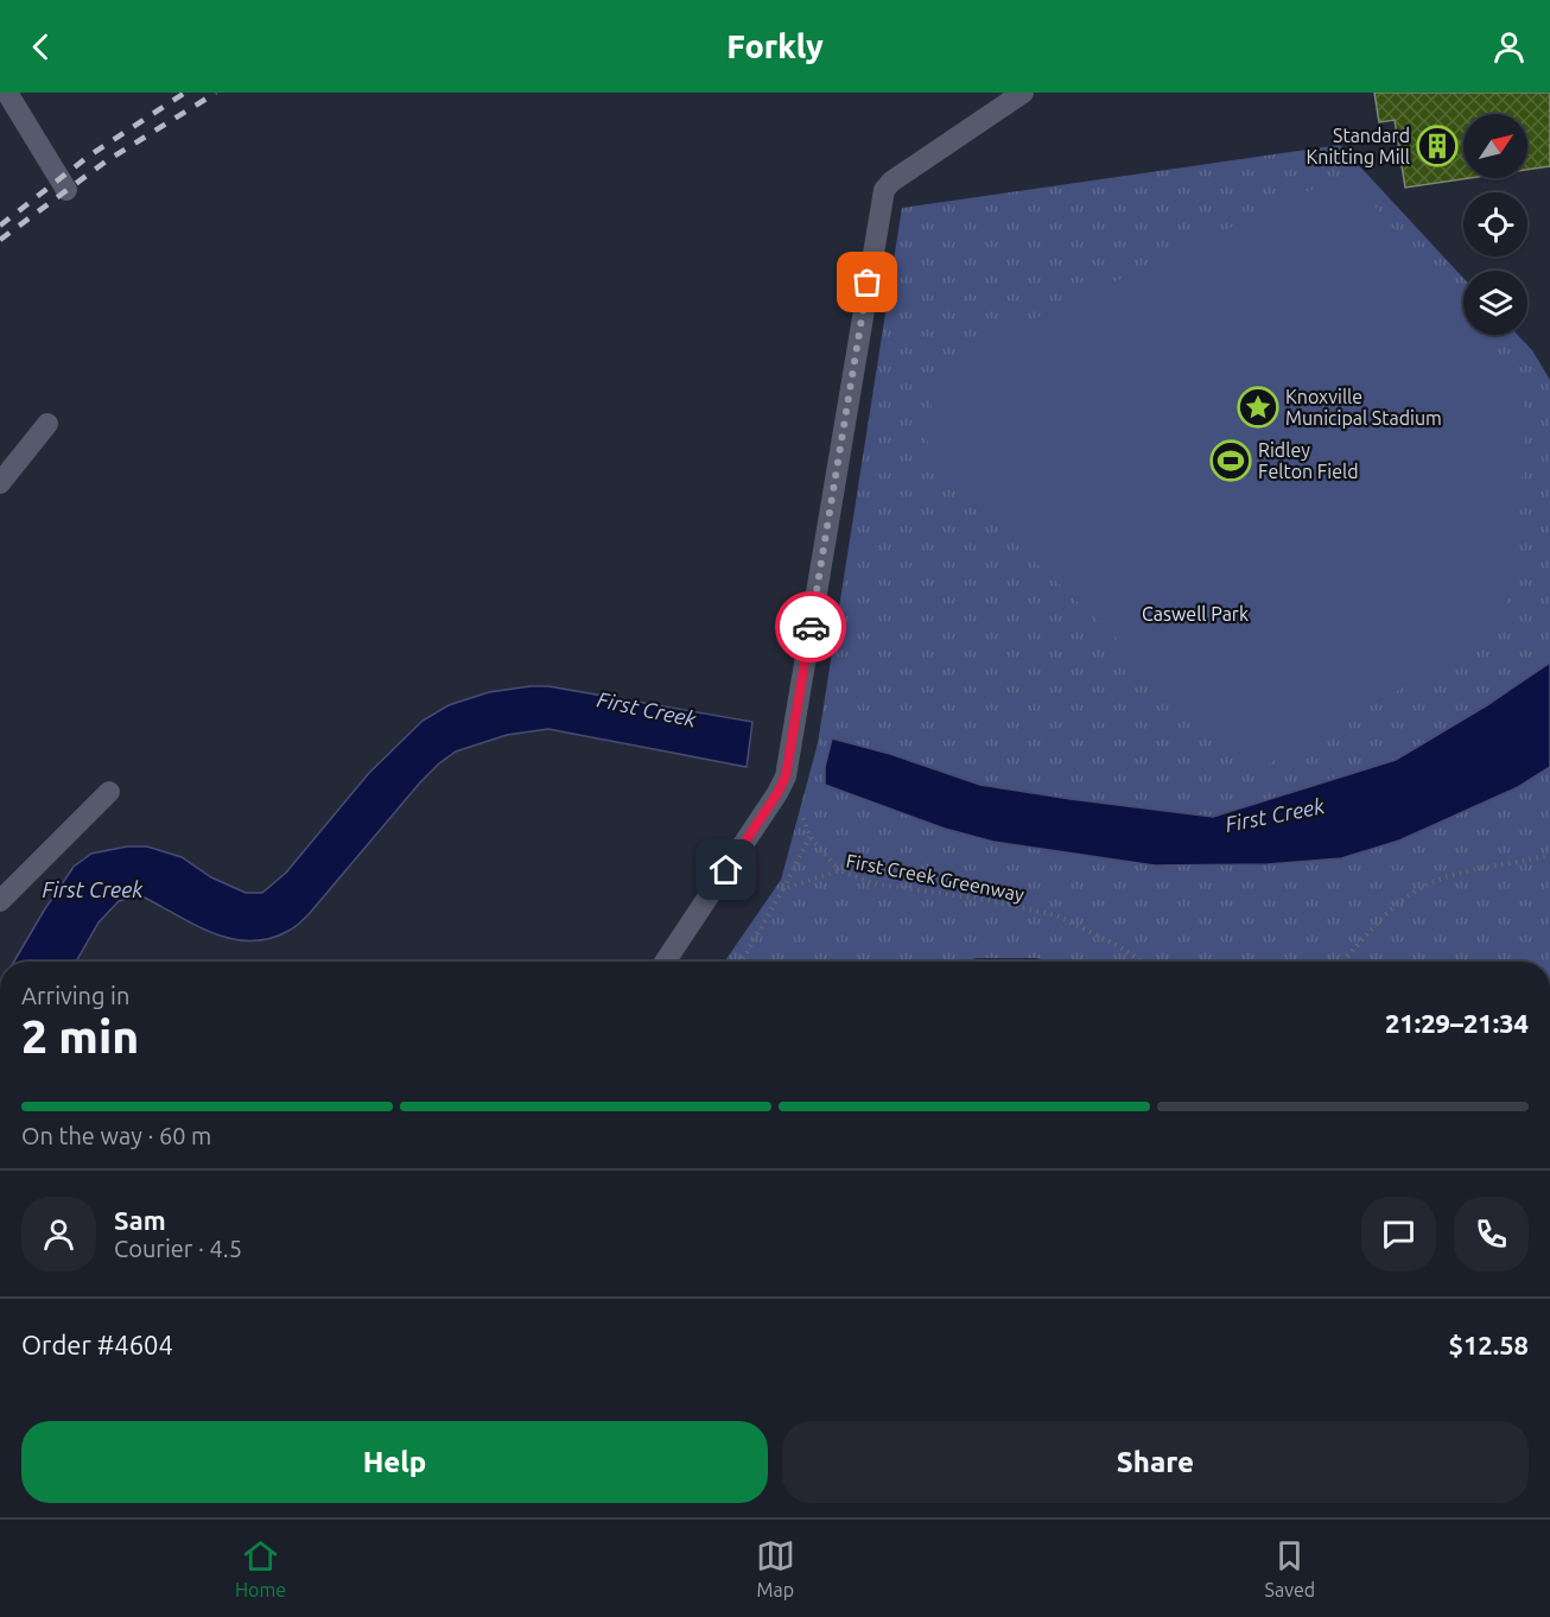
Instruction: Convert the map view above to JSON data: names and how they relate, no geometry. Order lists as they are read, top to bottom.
{
  "streets": {
    "path": ["First Creek Greenway"]
  },
  "water": ["First Creek"],
  "parks": ["Caswell Park"],
  "places": {
    "building": ["Standard Knitting Mill"],
    "place": ["Knoxville Municipal Stadium"],
    "sports": ["Ridley Felton Field"]
  },
  "north": "top right",
  "page": {
    "header": "Forkly",
    "heading": ["2 min", "Arriving in", "21:29–21:34"],
    "panel": [
      "Sam",
      "Courier · 4.5",
      "Order #4604",
      "$12.58"
    ],
    "bar": "On the way · 60 m",
    "buttons": ["Help", "Share"],
    "tabs": ["Home", "Map", "Saved"]
  }
}
